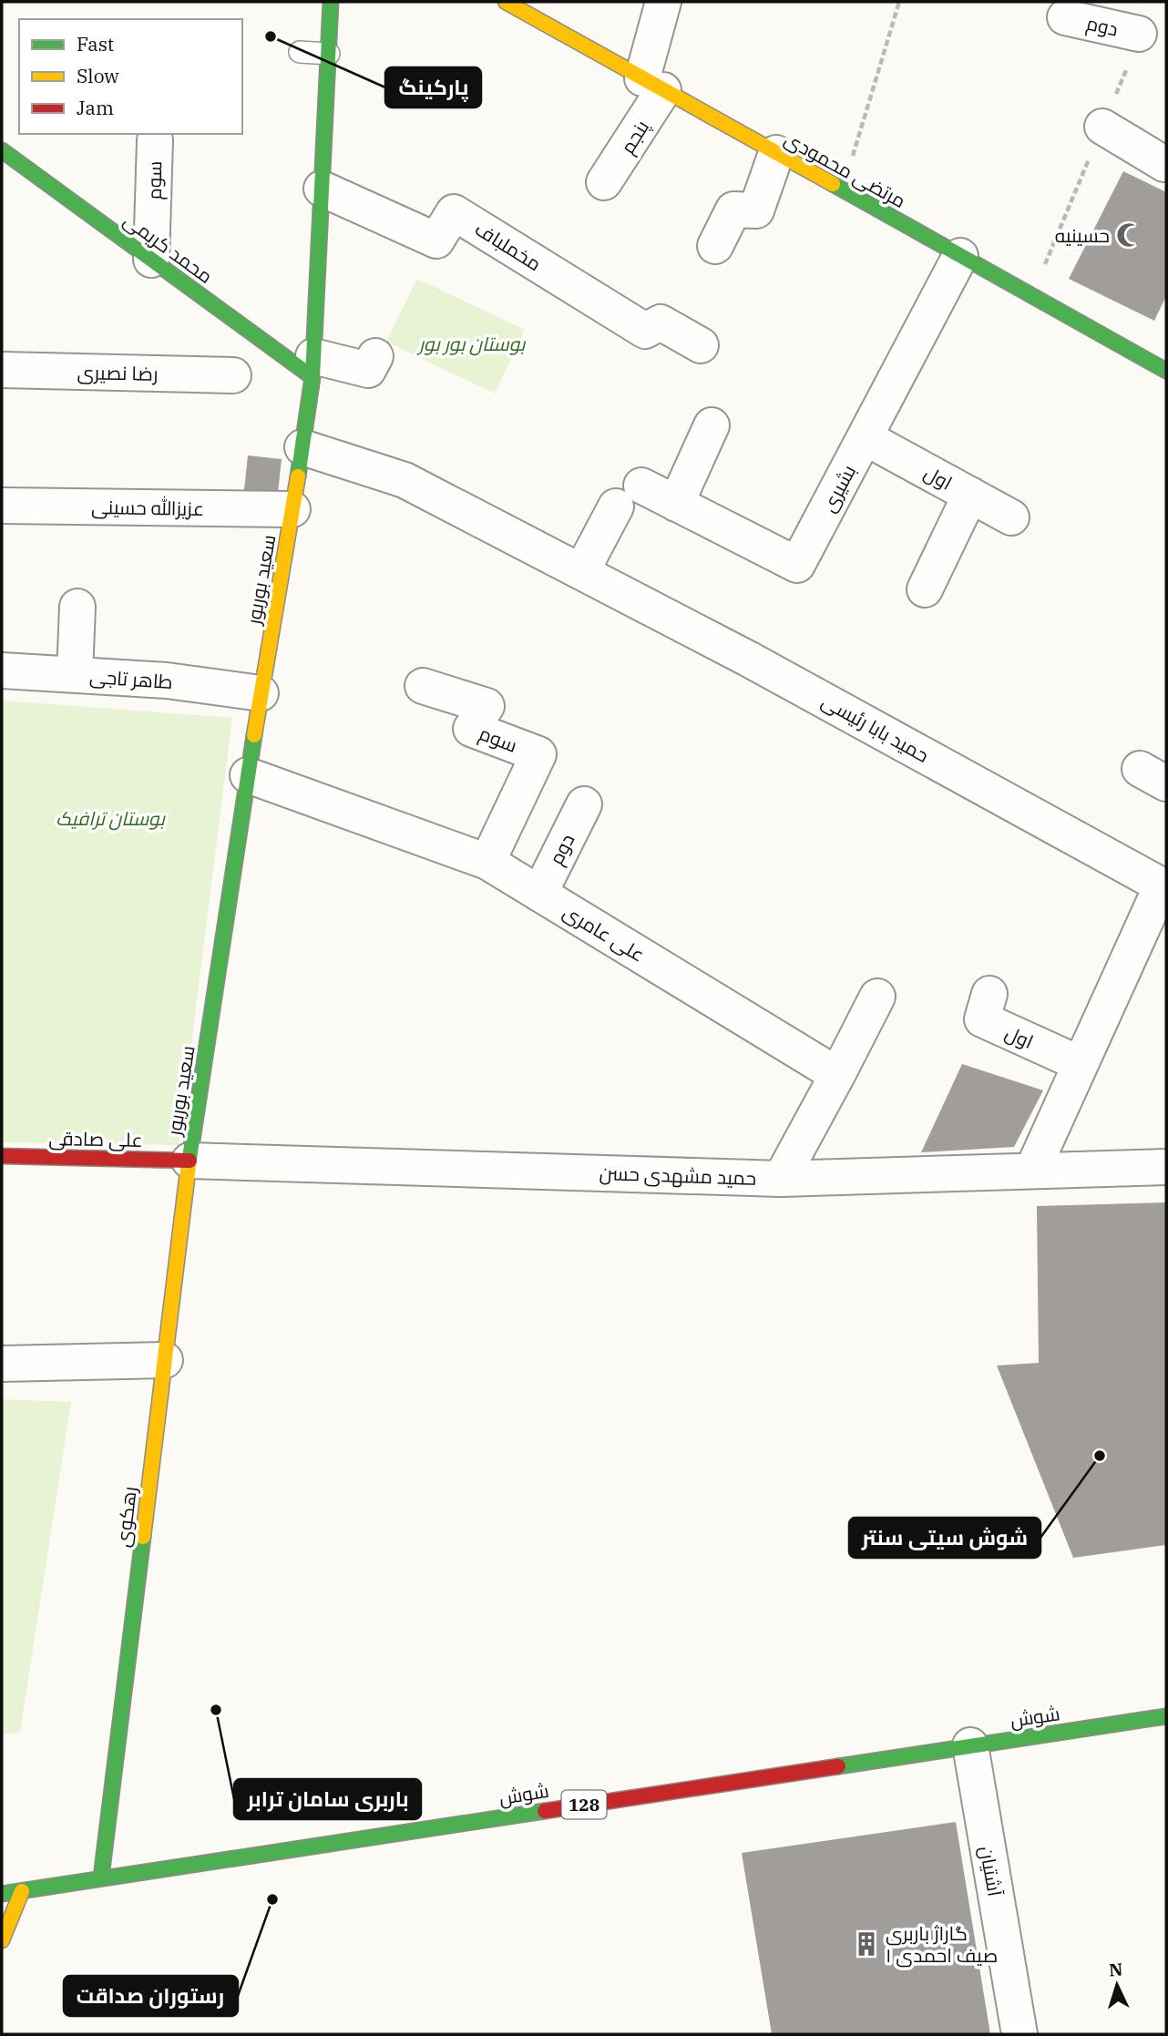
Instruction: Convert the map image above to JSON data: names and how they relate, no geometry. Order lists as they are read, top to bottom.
{
  "streets": {
    "street": [
      "دوم",
      "پنجم",
      "مرتضی محمودی",
      "سوم",
      "مخملباف",
      "محمد کریمی",
      "رضا نصیری",
      "اول",
      "بشیری",
      "عزیزالله حسینی",
      "سعید بوربور",
      "طاهر تاجی",
      "حمید بابا رئیسی",
      "علی عامری",
      "علی صادقی",
      "حمید مشهدی حسن",
      "رهکوی",
      "شوش",
      "128",
      "آشتیان"
    ]
  },
  "crossings": [
    ["دوم", "علی عامری"],
    ["پنجم", "مرتضی محمودی"],
    ["مرتضی محمودی", "بشیری"],
    ["سوم", "محمد کریمی"],
    ["سوم", "علی عامری"],
    ["مخملباف", "سعید بوربور"],
    ["محمد کریمی", "سعید بوربور"],
    ["اول", "بشیری"],
    ["اول", "حمید بابا رئیسی"],
    ["بشیری", "حمید بابا رئیسی"],
    ["عزیزالله حسینی", "سعید بوربور"],
    ["سعید بوربور", "طاهر تاجی"],
    ["سعید بوربور", "حمید بابا رئیسی"],
    ["سعید بوربور", "علی عامری"],
    ["سعید بوربور", "علی صادقی"],
    ["سعید بوربور", "حمید مشهدی حسن"],
    ["سعید بوربور", "رهکوی"],
    ["حمید بابا رئیسی", "حمید مشهدی حسن"],
    ["علی صادقی", "حمید مشهدی حسن"],
    ["علی صادقی", "رهکوی"],
    ["حمید مشهدی حسن", "رهکوی"],
    ["رهکوی", "شوش"],
    ["شوش", "آشتیان"]
  ],
  "parks": ["بوستان بور بور", "بوستان ترافیک"],
  "places": {
    "other": [
      "پارکینگ",
      "شوش سیتی سنتر",
      "باربری سامان ترابر",
      "رستوران صداقت"
    ],
    "mosque": ["حسینیه"],
    "building": ["گاراژ باربری صیف احمدی ۱"]
  },
  "legend": ["Fast", "Slow", "Jam"],
  "north": "top"
}
